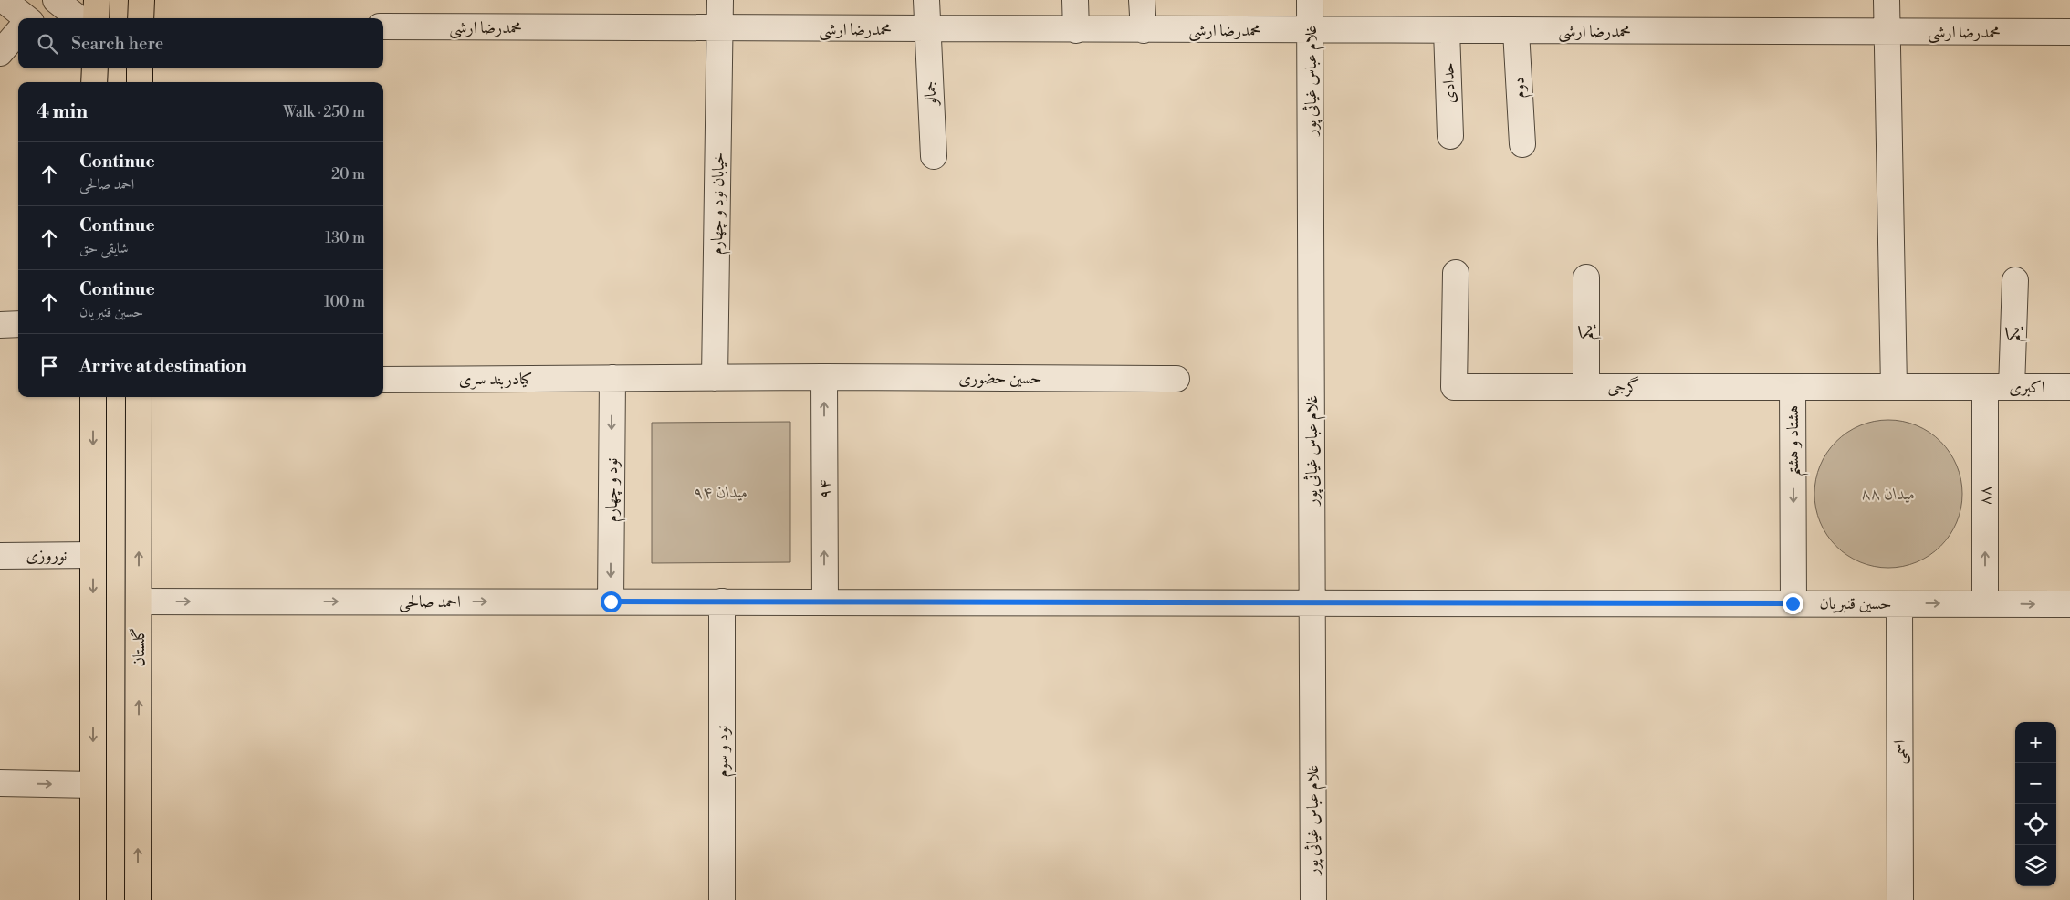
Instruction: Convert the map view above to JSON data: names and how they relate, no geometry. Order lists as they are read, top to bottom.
{
  "streets": {
    "main road": ["گلستان"],
    "street": [
      "محمدرضا ارشی",
      "غلام عباس غیاثی ‌پور",
      "حدادی",
      "دوم",
      "جمالو",
      "خیابان نود و چهارم",
      "یکم",
      "حسین حضوری",
      "کیادربند سری",
      "گرجی",
      "اکبری",
      "هشتاد و هشتم",
      "۹۴",
      "نود و چهارم",
      "۸۸",
      "نوروزی",
      "احمد صالحی",
      "حسین قنبریان",
      "نود و سوم",
      "اسمی"
    ]
  },
  "crossings": [
    ["محمدرضا ارشی", "غلام عباس غیاثی ‌پور"],
    ["محمدرضا ارشی", "حدادی"],
    ["محمدرضا ارشی", "دوم"],
    ["محمدرضا ارشی", "جمالو"],
    ["محمدرضا ارشی", "خیابان نود و چهارم"],
    ["غلام عباس غیاثی ‌پور", "حسین قنبریان"],
    ["خیابان نود و چهارم", "حسین حضوری"],
    ["خیابان نود و چهارم", "کیادربند سری"],
    ["یکم", "گرجی"],
    ["یکم", "اکبری"],
    ["حسین حضوری", "کیادربند سری"],
    ["حسین حضوری", "۹۴"],
    ["کیادربند سری", "نود و چهارم"],
    ["گرجی", "هشتاد و هشتم"],
    ["اکبری", "هشتاد و هشتم"],
    ["اکبری", "۸۸"],
    ["هشتاد و هشتم", "۸۸"],
    ["هشتاد و هشتم", "حسین قنبریان"],
    ["۹۴", "احمد صالحی"],
    ["۹۴", "حسین قنبریان"],
    ["نود و چهارم", "احمد صالحی"],
    ["۸۸", "حسین قنبریان"],
    ["احمد صالحی", "حسین قنبریان"],
    ["احمد صالحی", "گلستان"],
    ["احمد صالحی", "نود و سوم"],
    ["حسین قنبریان", "اسمی"]
  ],
  "one_way": [
    "هشتاد و هشتم",
    "۹۴",
    "نود و چهارم",
    "۸۸",
    "احمد صالحی"
  ],
  "parks": ["میدان ۹۴", "میدان ۸۸"],
  "page": {
    "search": "Search here",
    "heading": ["4 min", "Walk · 250 m"],
    "list": [
      ["Continue", "احمد صالحی", "20 m"],
      ["Continue", "شایقی حق", "130 m"],
      ["Continue", "حسین قنبریان", "100 m"],
      "Arrive at destination"
    ],
    "map_buttons": ["+", "−"]
  }
}
